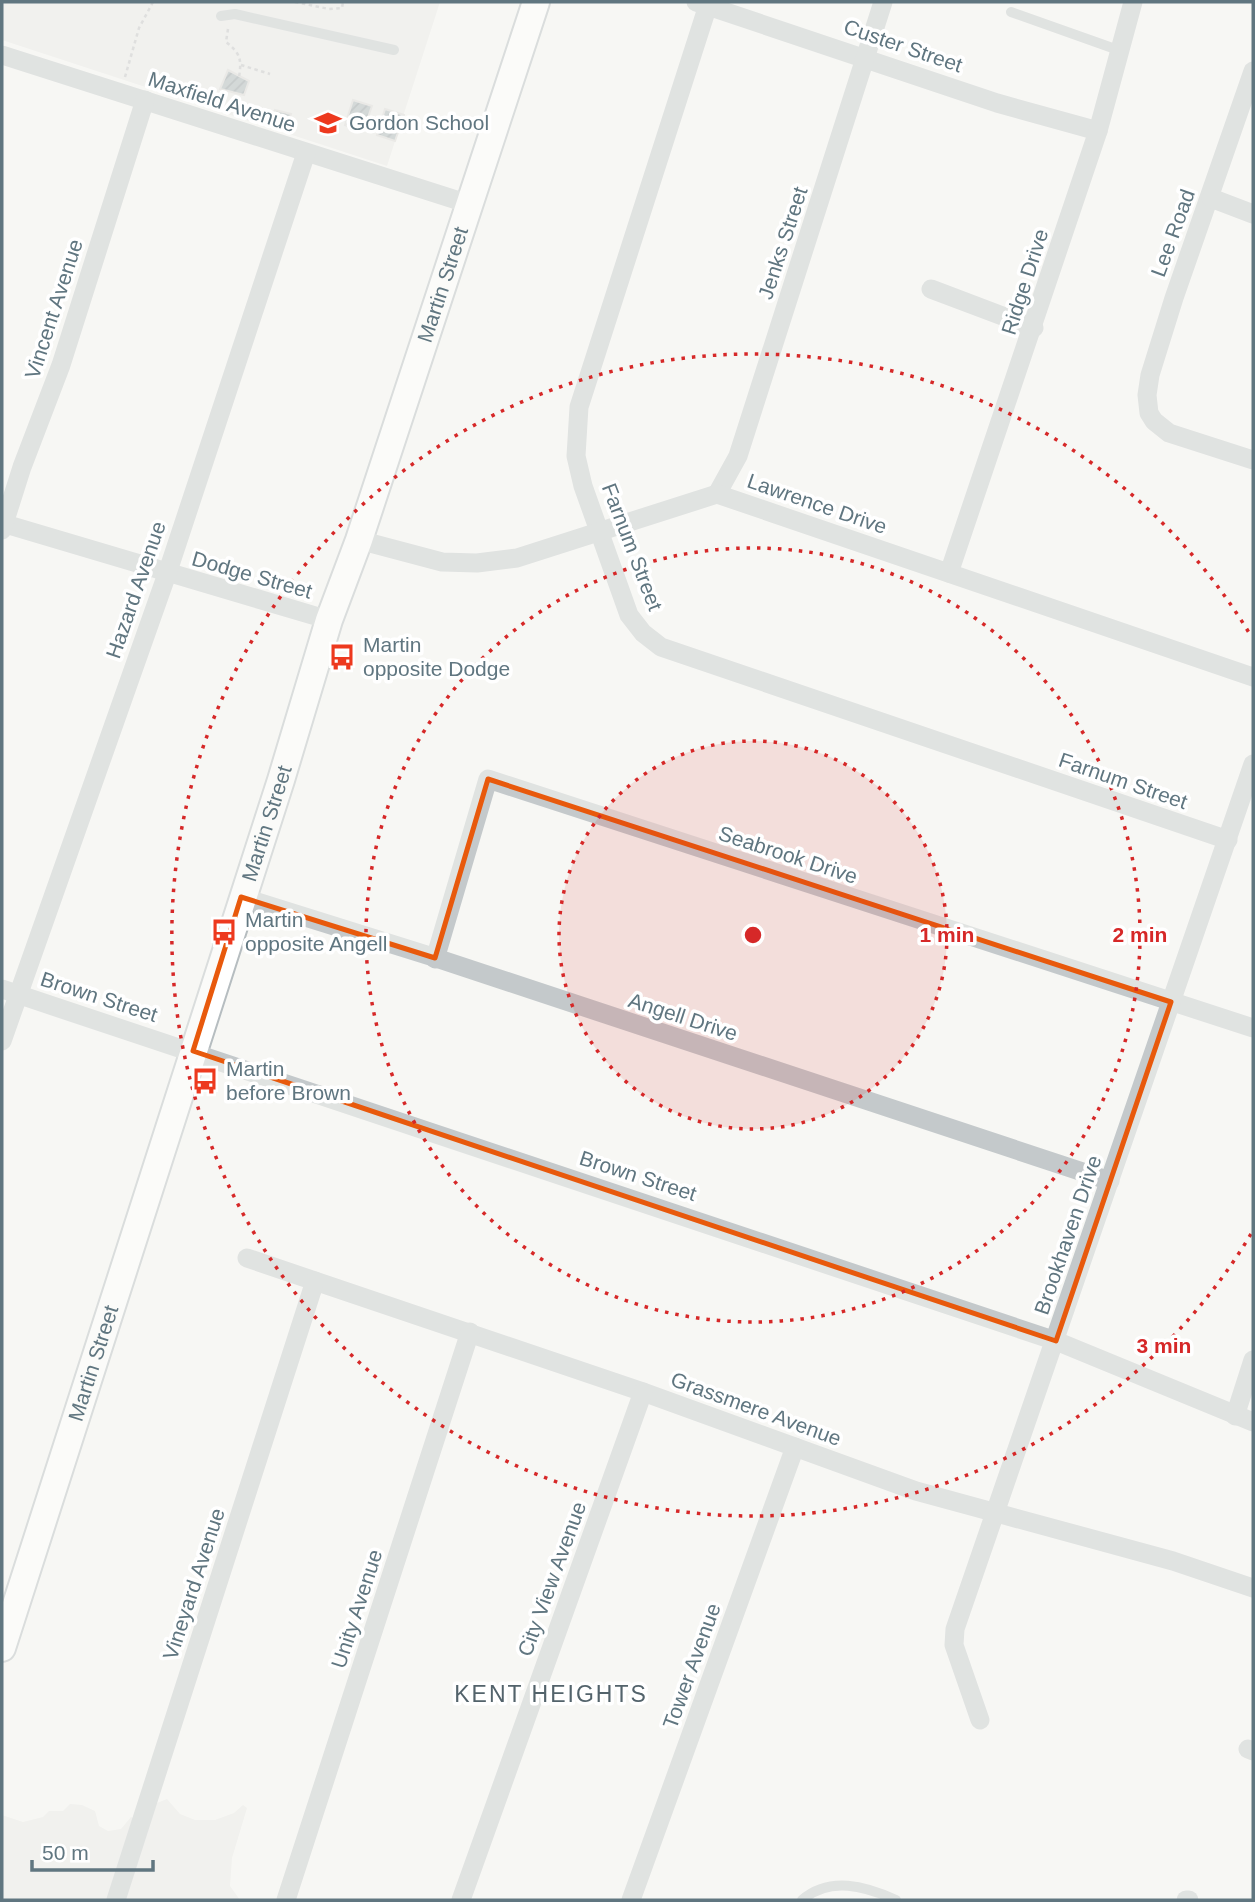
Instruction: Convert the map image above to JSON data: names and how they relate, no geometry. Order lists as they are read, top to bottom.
{
  "streets": {
    "street": [
      "Custer Street",
      "Maxfield Avenue",
      "Lee Road",
      "Jenks Street",
      "Ridge Drive",
      "Martin Street",
      "Vincent Avenue",
      "Lawrence Drive",
      "Farnum Street",
      "Dodge Street",
      "Hazard Avenue",
      "Seabrook Drive",
      "Brown Street",
      "Angell Drive",
      "Brookhaven Drive",
      "Grassmere Avenue",
      "City View Avenue",
      "Vineyard Avenue",
      "Unity Avenue",
      "Tower Avenue"
    ]
  },
  "crossings": [
    ["Custer Street", "Jenks Street"],
    ["Custer Street", "Ridge Drive"],
    ["Custer Street", "Farnum Street"],
    ["Maxfield Avenue", "Martin Street"],
    ["Maxfield Avenue", "Vincent Avenue"],
    ["Maxfield Avenue", "Hazard Avenue"],
    ["Jenks Street", "Lawrence Drive"],
    ["Ridge Drive", "Lawrence Drive"],
    ["Martin Street", "Lawrence Drive"],
    ["Martin Street", "Dodge Street"],
    ["Martin Street", "Brown Street"],
    ["Martin Street", "Angell Drive"],
    ["Vincent Avenue", "Dodge Street"],
    ["Lawrence Drive", "Farnum Street"],
    ["Farnum Street", "Brookhaven Drive"],
    ["Dodge Street", "Hazard Avenue"],
    ["Hazard Avenue", "Brown Street"],
    ["Seabrook Drive", "Angell Drive"],
    ["Seabrook Drive", "Brookhaven Drive"],
    ["Brown Street", "Brookhaven Drive"],
    ["Angell Drive", "Brookhaven Drive"],
    ["Brookhaven Drive", "Grassmere Avenue"],
    ["Grassmere Avenue", "City View Avenue"],
    ["Grassmere Avenue", "Vineyard Avenue"],
    ["Grassmere Avenue", "Unity Avenue"],
    ["Grassmere Avenue", "Tower Avenue"]
  ],
  "districts": ["KENT HEIGHTS"],
  "places": {
    "school or university": ["Gordon School"],
    "bus stop": ["Martin opposite Dodge", "Martin opposite Angell", "Martin before Brown"]
  },
  "scale_bar": "50 m",
  "rings": ["1 min", "2 min", "3 min"]
}
